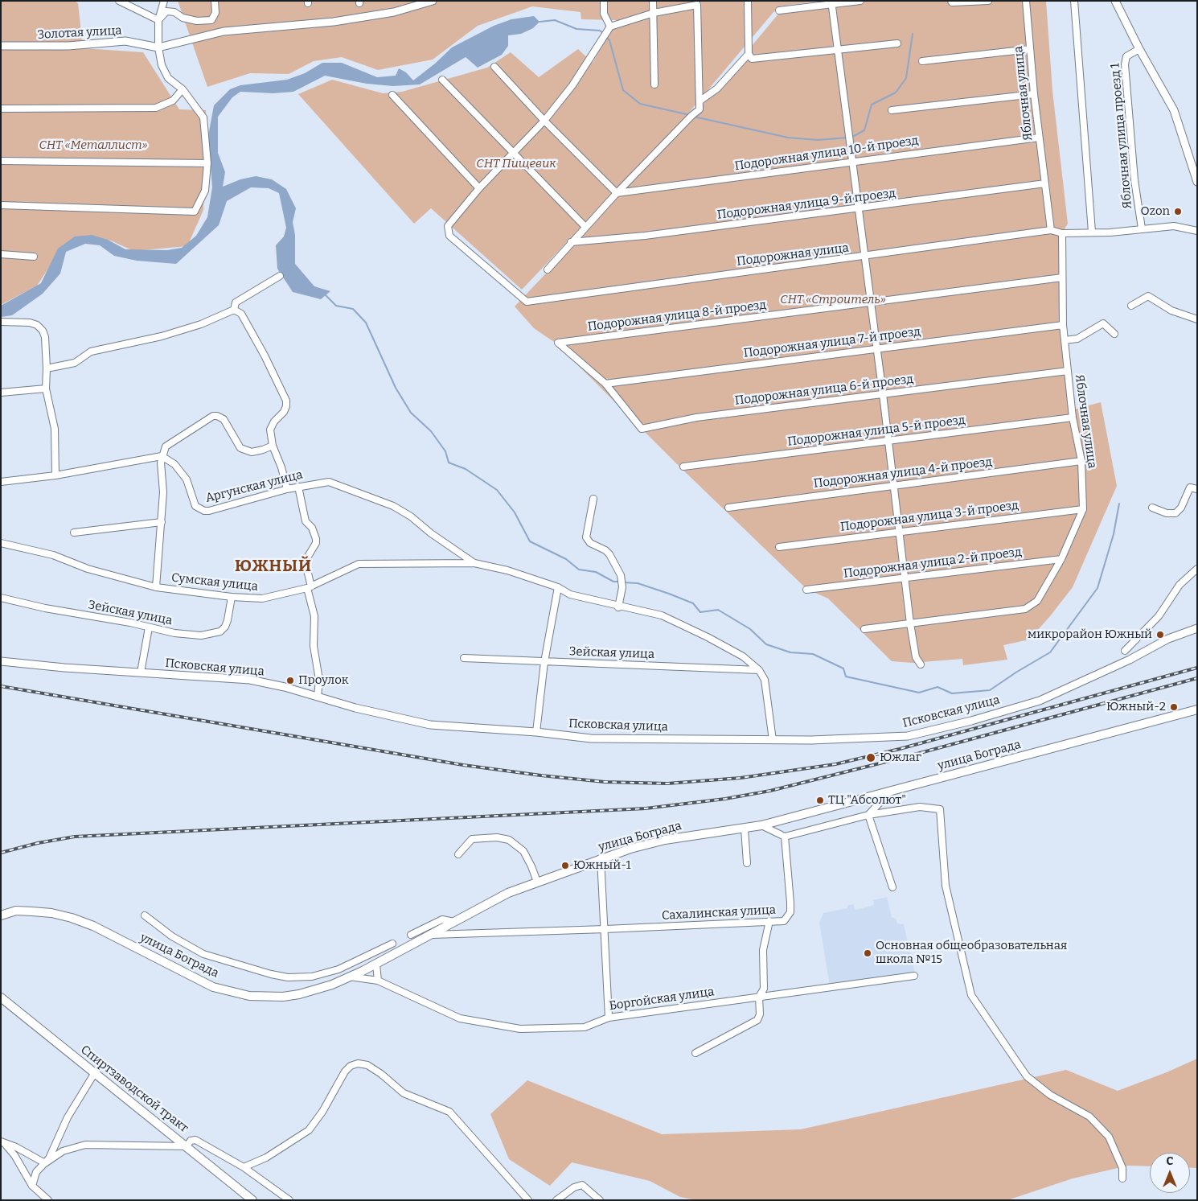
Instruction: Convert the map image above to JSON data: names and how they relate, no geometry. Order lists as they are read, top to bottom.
{
  "streets": {
    "main road": ["улица Бограда", "Спиртзаводской тракт"],
    "street": [
      "Золотая улица",
      "Яблочная улица",
      "Яблочная улица проезд 1",
      "Подорожная улица 10-й проезд",
      "Подорожная улица 9-й проезд",
      "Подорожная улица",
      "Подорожная улица 8-й проезд",
      "Подорожная улица 7-й проезд",
      "Подорожная улица 6-й проезд",
      "Подорожная улица 5-й проезд",
      "Подорожная улица 4-й проезд",
      "Аргунская улица",
      "Подорожная улица 3-й проезд",
      "Подорожная улица 2-й проезд",
      "Сумская улица",
      "Зейская улица",
      "Псковская улица",
      "Сахалинская улица",
      "Боргойская улица"
    ]
  },
  "crossings": [
    ["Яблочная улица", "Подорожная улица 10-й проезд"],
    ["Яблочная улица", "Подорожная улица 9-й проезд"],
    ["Яблочная улица", "Подорожная улица"],
    ["Яблочная улица", "Подорожная улица 8-й проезд"],
    ["Яблочная улица", "Подорожная улица 7-й проезд"],
    ["Яблочная улица", "Подорожная улица 6-й проезд"],
    ["Яблочная улица", "Подорожная улица 5-й проезд"],
    ["Яблочная улица", "Подорожная улица 4-й проезд"],
    ["Яблочная улица", "Подорожная улица 3-й проезд"],
    ["Яблочная улица", "Подорожная улица 2-й проезд"],
    ["Яблочная улица проезд 1", "Подорожная улица"],
    ["Подорожная улица 8-й проезд", "Подорожная улица 7-й проезд"],
    ["Подорожная улица 8-й проезд", "Подорожная улица 6-й проезд"],
    ["Подорожная улица 7-й проезд", "Подорожная улица 6-й проезд"],
    ["Аргунская улица", "Сумская улица"],
    ["Сумская улица", "Зейская улица"],
    ["улица Бограда", "Сахалинская улица"],
    ["улица Бограда", "Боргойская улица"]
  ],
  "districts": ["ЮЖНЫЙ"],
  "parks": ["СНТ «Металлист»", "СНТ Пищевик", "СНТ «Строитель»"],
  "places": [
    "Ozon",
    "микрорайон Южный",
    "Проулок",
    "Южный-2",
    "Южлаг",
    "ТЦ \"Абсолют\"",
    "Южный-1",
    "Основная общеобразовательная школа №15"
  ],
  "north": "top"
}
